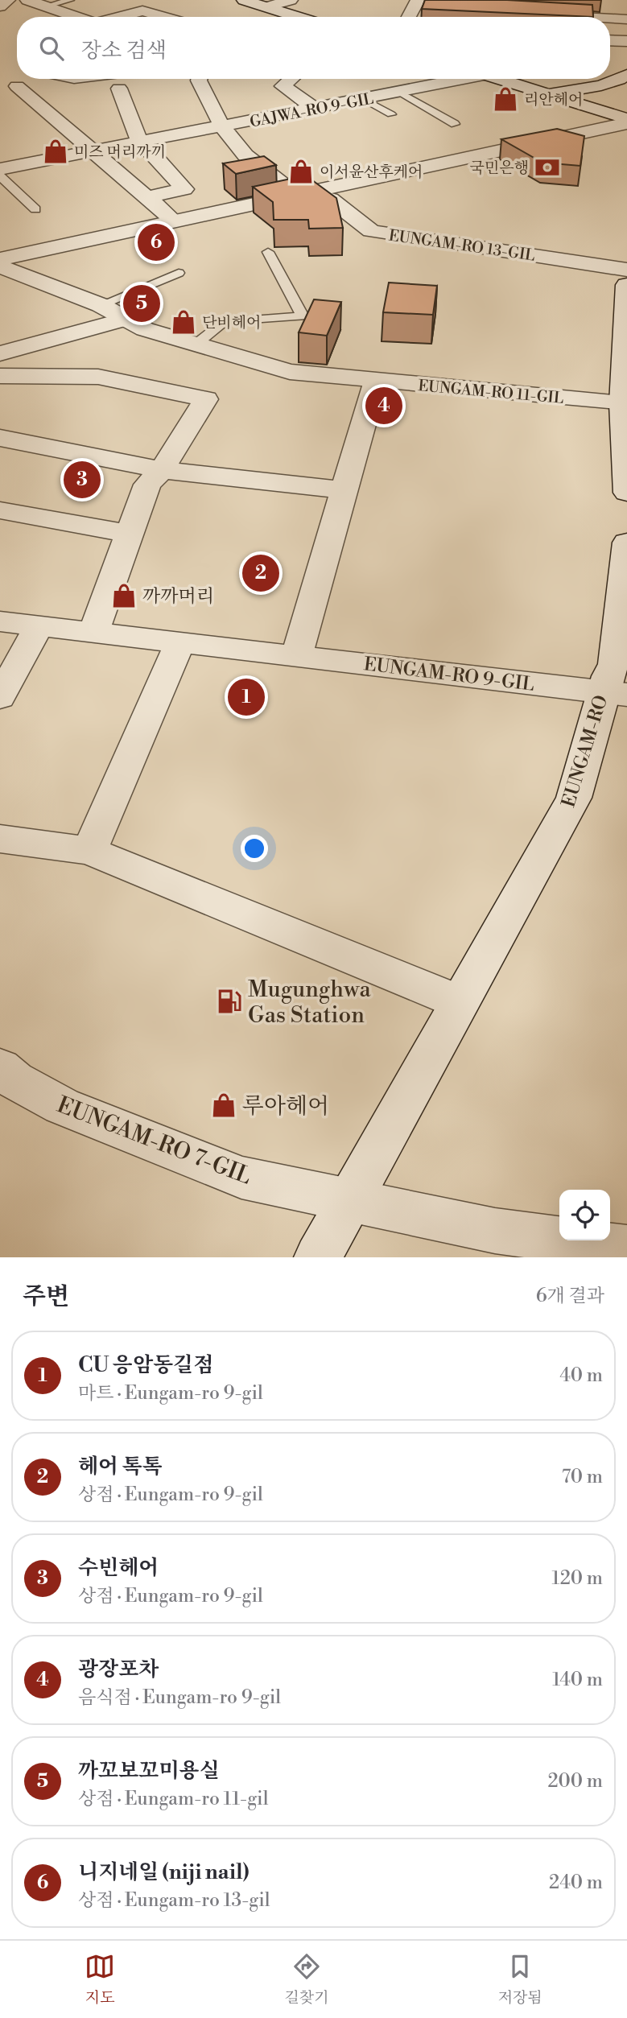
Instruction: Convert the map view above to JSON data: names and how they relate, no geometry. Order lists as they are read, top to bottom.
{
  "streets": {
    "street": [
      "GAJWA-RO 9-GIL",
      "EUNGAM-RO 13-GIL",
      "EUNGAM-RO 11-GIL",
      "EUNGAM-RO 9-GIL",
      "EUNGAM-RO",
      "EUNGAM-RO 7-GIL"
    ]
  },
  "crossings": [
    ["GAJWA-RO 9-GIL", "EUNGAM-RO 13-GIL"],
    ["EUNGAM-RO 9-GIL", "EUNGAM-RO"],
    ["EUNGAM-RO", "EUNGAM-RO 7-GIL"]
  ],
  "places": {
    "shop": [
      "리안헤어",
      "미즈 머리까끼",
      "이서윤산후케어",
      "단비헤어",
      "까까머리",
      "루아헤어"
    ],
    "bank": ["국민은행"],
    "fuel station": ["Mugunghwa Gas Station"]
  },
  "page": {
    "search": "장소 검색",
    "pins": [
      "6",
      "5",
      "4",
      "3",
      "2",
      "1"
    ],
    "heading": ["주변", "6개 결과"],
    "list": [
      {
        "mark": "1",
        "name": "CU 응암동길점",
        "note": "마트 · Eungam-ro 9-gil",
        "value": "40 m"
      },
      {
        "mark": "2",
        "name": "헤어 톡톡",
        "note": "상점 · Eungam-ro 9-gil",
        "value": "70 m"
      },
      {
        "mark": "3",
        "name": "수빈헤어",
        "note": "상점 · Eungam-ro 9-gil",
        "value": "120 m"
      },
      {
        "mark": "4",
        "name": "광장포차",
        "note": "음식점 · Eungam-ro 9-gil",
        "value": "140 m"
      },
      {
        "mark": "5",
        "name": "까꼬보꼬미용실",
        "note": "상점 · Eungam-ro 11-gil",
        "value": "200 m"
      },
      {
        "mark": "6",
        "name": "니지네일 (niji nail)",
        "note": "상점 · Eungam-ro 13-gil",
        "value": "240 m"
      }
    ],
    "nav": ["지도", "길찾기", "저장됨"]
  }
}
